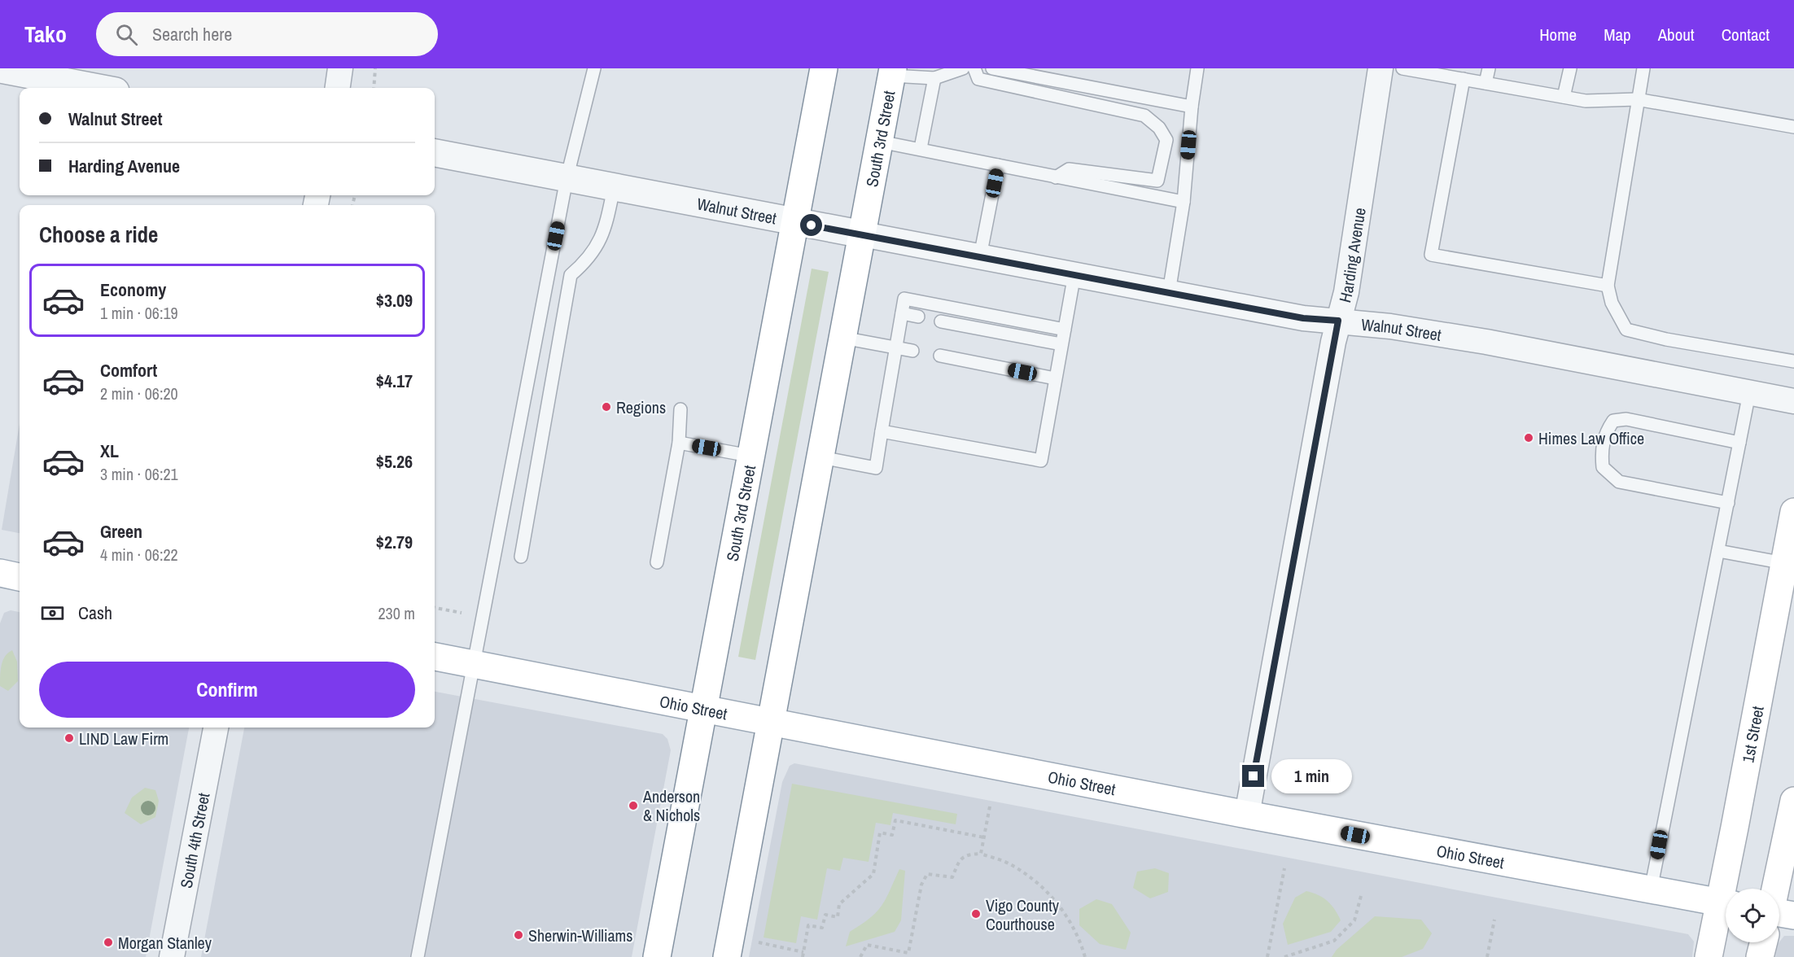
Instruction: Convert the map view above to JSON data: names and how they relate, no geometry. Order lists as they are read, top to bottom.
{
  "streets": {
    "main road": ["South 3rd Street", "Ohio Street", "1st Street"],
    "street": ["Walnut Street", "Harding Avenue", "South 4th Street"]
  },
  "crossings": [
    ["South 3rd Street", "Walnut Street"],
    ["South 3rd Street", "Ohio Street"],
    ["Walnut Street", "Harding Avenue"],
    ["Harding Avenue", "Ohio Street"]
  ],
  "places": [
    "Regions",
    "Himes Law Office",
    "LIND Law Firm",
    "Anderson & Nichols",
    "Vigo County Courthouse",
    "Sherwin-Williams",
    "Morgan Stanley"
  ],
  "page": {
    "header": "Tako",
    "search": "Search here",
    "nav": [
      "Home",
      "Map",
      "About",
      "Contact"
    ],
    "banner": ["Walnut Street", "Harding Avenue"],
    "heading": "Choose a ride",
    "list": [
      {
        "name": "Economy",
        "note": "1 min · 06:19",
        "value": "$3.09"
      },
      {
        "name": "Comfort",
        "note": "2 min · 06:20",
        "value": "$4.17"
      },
      {
        "name": "XL",
        "note": "3 min · 06:21",
        "value": "$5.26"
      },
      {
        "name": "Green",
        "note": "4 min · 06:22",
        "value": "$2.79"
      }
    ],
    "pay": ["Cash", "230 m"],
    "buttons": "Confirm",
    "bubble": "1 min"
  }
}
